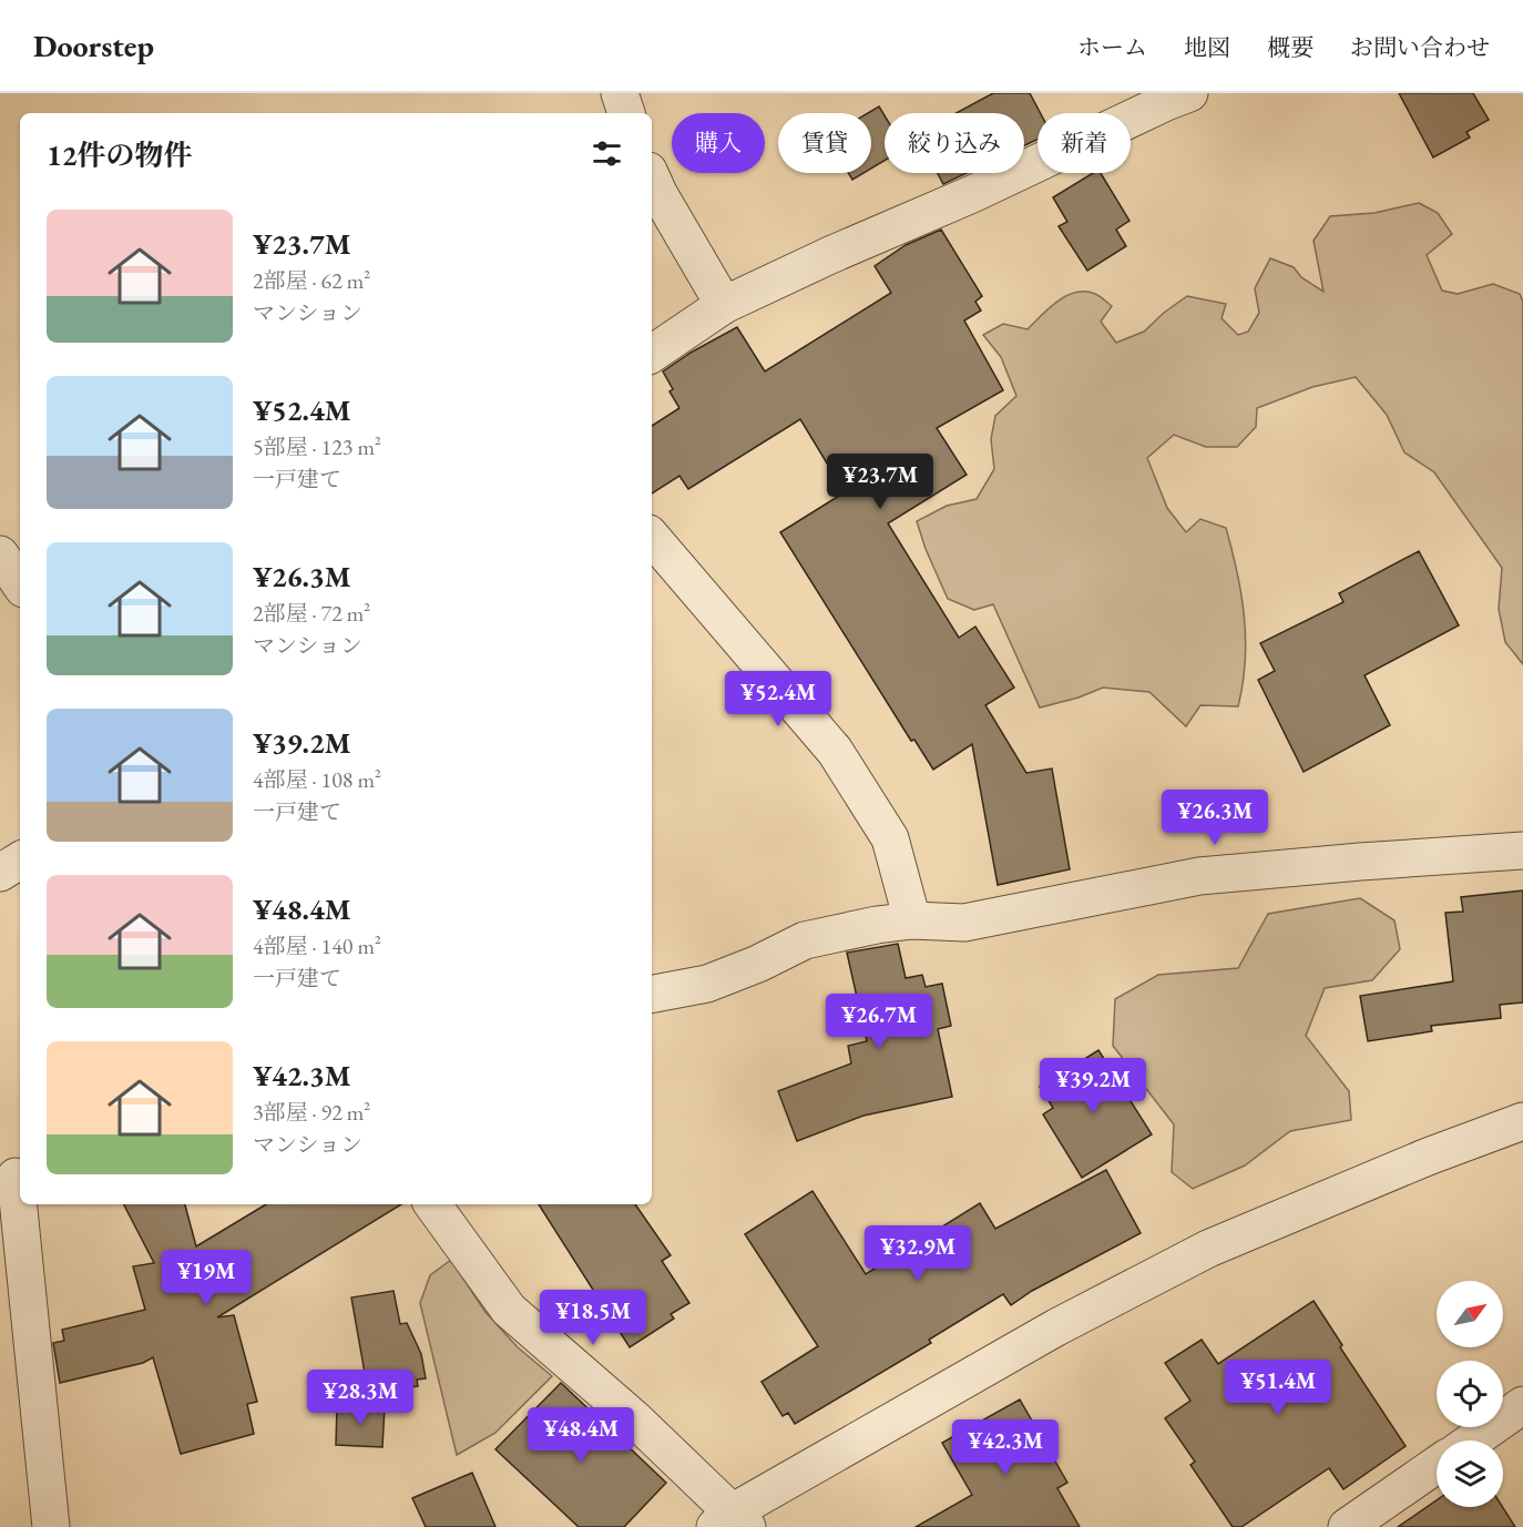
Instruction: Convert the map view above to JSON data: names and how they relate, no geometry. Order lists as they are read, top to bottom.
{
  "north": "top right",
  "page": {
    "header": "Doorstep",
    "nav": [
      "ホーム",
      "地図",
      "概要",
      "お問い合わせ"
    ],
    "chip": [
      "購入",
      "賃貸",
      "絞り込み",
      "新着"
    ],
    "heading": "12件の物件",
    "list": [
      {
        "name": "¥23.7M",
        "note": "2部屋 · 62 m² · マンション"
      },
      {
        "name": "¥52.4M",
        "note": "5部屋 · 123 m² · 一戸建て"
      },
      {
        "name": "¥26.3M",
        "note": "2部屋 · 72 m² · マンション"
      },
      {
        "name": "¥39.2M",
        "note": "4部屋 · 108 m² · 一戸建て"
      },
      {
        "name": "¥48.4M",
        "note": "4部屋 · 140 m² · 一戸建て"
      },
      {
        "name": "¥42.3M",
        "note": "3部屋 · 92 m² · マンション"
      }
    ],
    "price": [
      "¥23.7M",
      "¥52.4M",
      "¥26.3M",
      "¥26.7M",
      "¥39.2M",
      "¥32.9M",
      "¥19M",
      "¥18.5M",
      "¥51.4M",
      "¥28.3M",
      "¥48.4M",
      "¥42.3M"
    ]
  }
}
